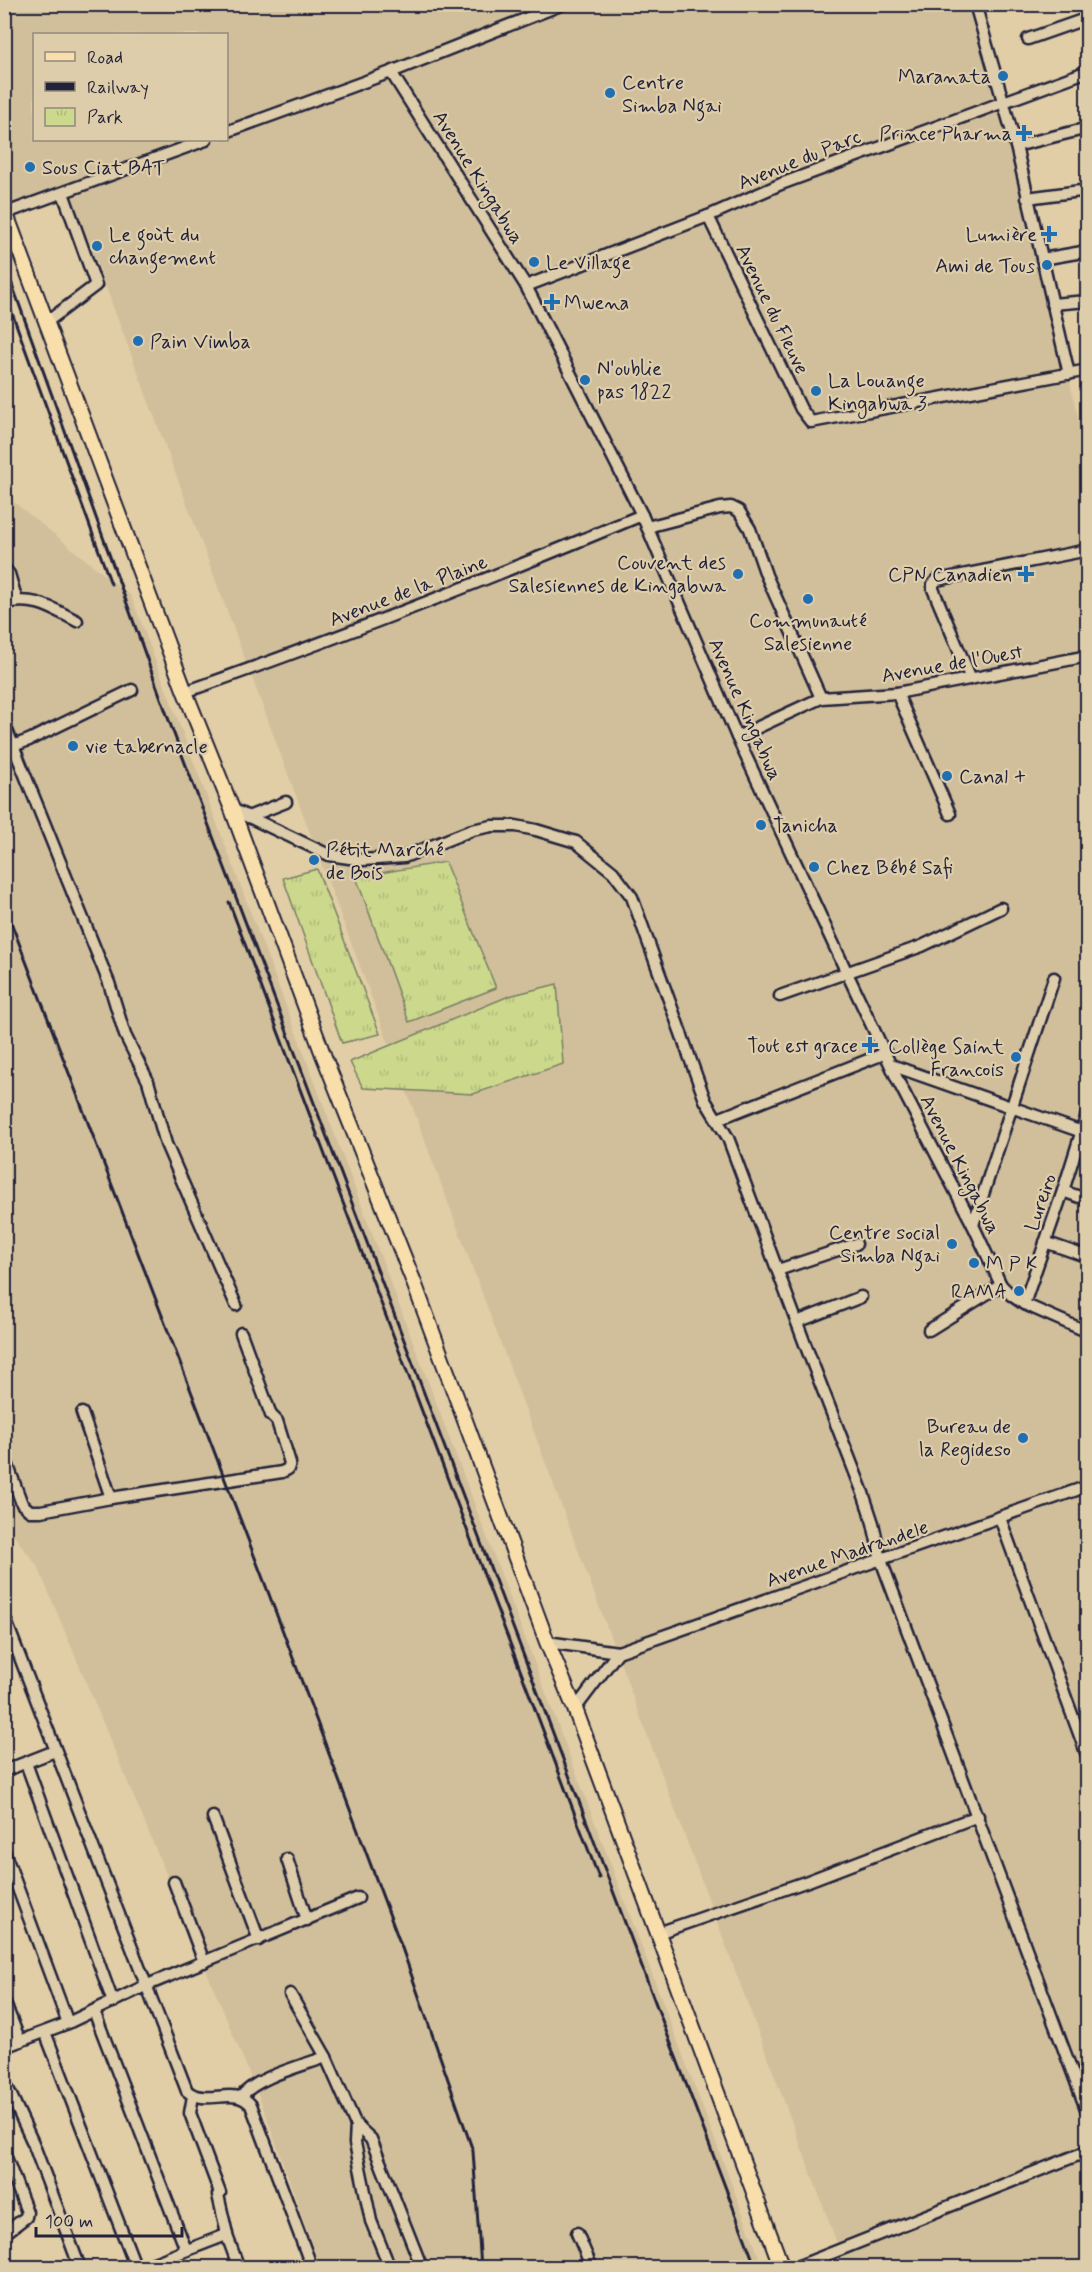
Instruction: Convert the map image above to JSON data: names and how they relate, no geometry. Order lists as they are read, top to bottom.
{
  "streets": {
    "street": [
      "Avenue du Parc",
      "Avenue Kingabwa",
      "Avenue du Fleuve",
      "Avenue de la Plaine",
      "Avenue de l'Ouest",
      "Lureiro",
      "Avenue Madrandele"
    ]
  },
  "crossings": [
    ["Avenue du Parc", "Avenue Kingabwa"],
    ["Avenue du Parc", "Avenue du Fleuve"],
    ["Avenue Kingabwa", "Avenue de la Plaine"],
    ["Avenue Kingabwa", "Avenue de l'Ouest"],
    ["Avenue Kingabwa", "Lureiro"]
  ],
  "places": {
    "other": [
      "Maranata",
      "Centre Simba Ngai",
      "Sous Ciat BAT",
      "Le goùt du changement",
      "Le Village",
      "Ami de Tous",
      "Pain Vimba",
      "N'oublie pas 1822",
      "La Louange Kingabwa 3",
      "Couvent des Salesiennes de Kingabwa",
      "Communauté Salesienne",
      "vie tabernacle",
      "Canal +",
      "Tanicha",
      "Pétit Marché de Bois",
      "Chez Bébé Safi",
      "Collège Saint Francois",
      "Centre social Simba Ngai",
      "M P K",
      "RAMA",
      "Bureau de la Regideso"
    ],
    "health": [
      "Prince Pharma",
      "Lumière",
      "Mwena",
      "CPN Canadien",
      "Tout est grace"
    ]
  },
  "legend": ["Road", "Railway", "Park"],
  "scale_bar": "100 m"
}
